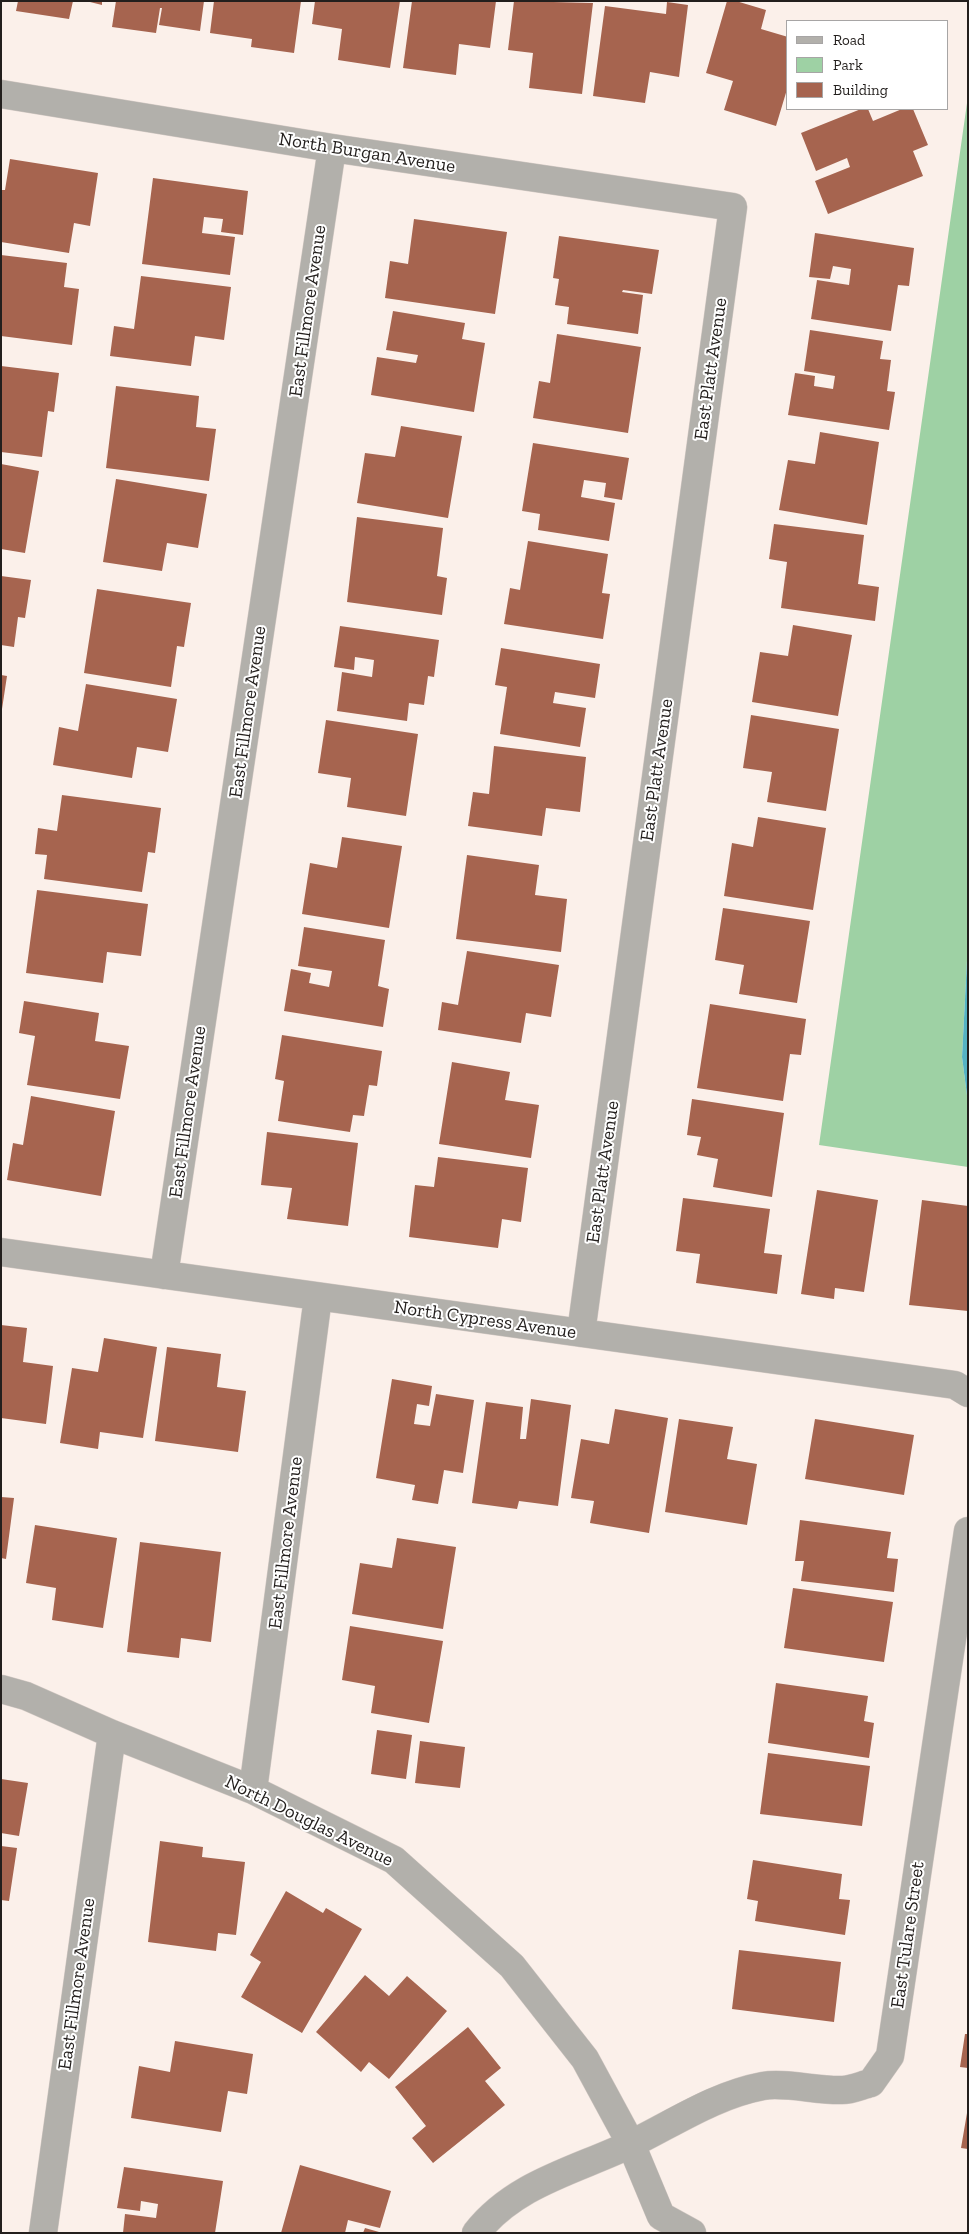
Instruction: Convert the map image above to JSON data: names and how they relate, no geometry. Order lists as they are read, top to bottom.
{
  "streets": {
    "street": [
      "North Burgan Avenue",
      "East Fillmore Avenue",
      "East Platt Avenue",
      "North Cypress Avenue",
      "North Douglas Avenue",
      "East Tulare Street"
    ]
  },
  "crossings": [
    ["North Burgan Avenue", "East Fillmore Avenue"],
    ["North Burgan Avenue", "East Platt Avenue"],
    ["East Fillmore Avenue", "North Cypress Avenue"],
    ["East Fillmore Avenue", "North Douglas Avenue"],
    ["East Platt Avenue", "North Cypress Avenue"],
    ["North Douglas Avenue", "East Tulare Street"]
  ],
  "legend": ["Road", "Park", "Building"]
}
